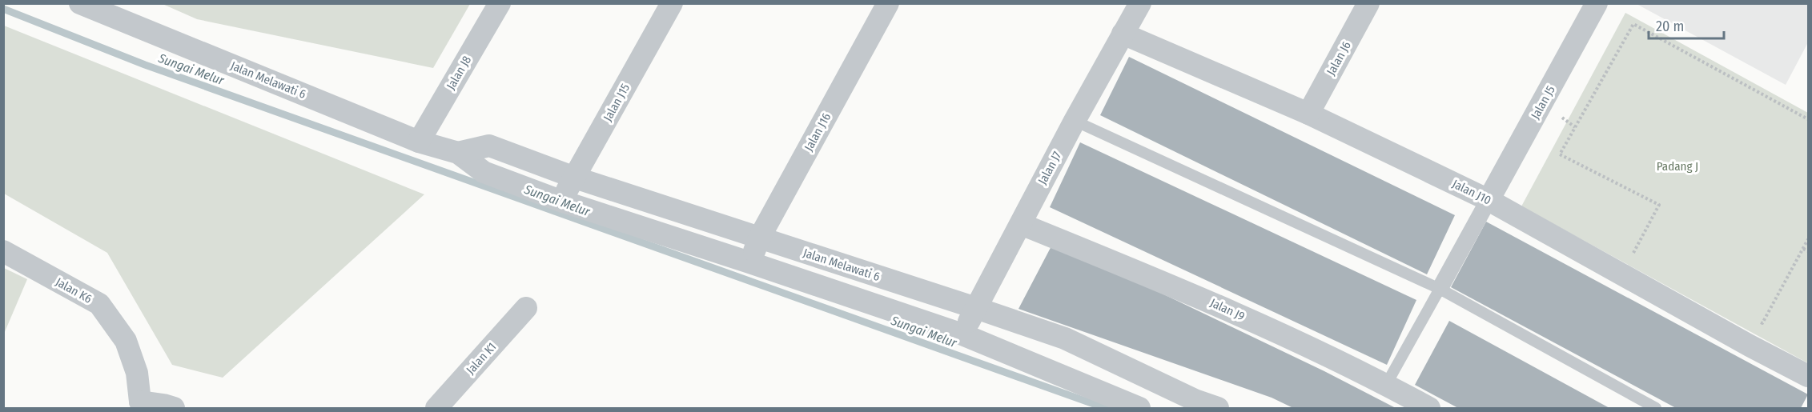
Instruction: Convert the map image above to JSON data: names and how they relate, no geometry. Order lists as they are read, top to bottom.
{
  "streets": {
    "street": [
      "Jalan J6",
      "Jalan J8",
      "Jalan Melawati 6",
      "Jalan J15",
      "Jalan J5",
      "Jalan J16",
      "Jalan J7",
      "Jalan J10",
      "Jalan K6",
      "Jalan J9",
      "Jalan K1"
    ]
  },
  "crossings": [
    ["Jalan J6", "Jalan J10"],
    ["Jalan J8", "Jalan Melawati 6"],
    ["Jalan Melawati 6", "Jalan J15"],
    ["Jalan Melawati 6", "Jalan J16"],
    ["Jalan Melawati 6", "Jalan J7"],
    ["Jalan J5", "Jalan J10"],
    ["Jalan J7", "Jalan J10"],
    ["Jalan J7", "Jalan J9"]
  ],
  "water": ["Sungai Melur"],
  "parks": ["Padang J"],
  "scale_bar": "20 m"
}
